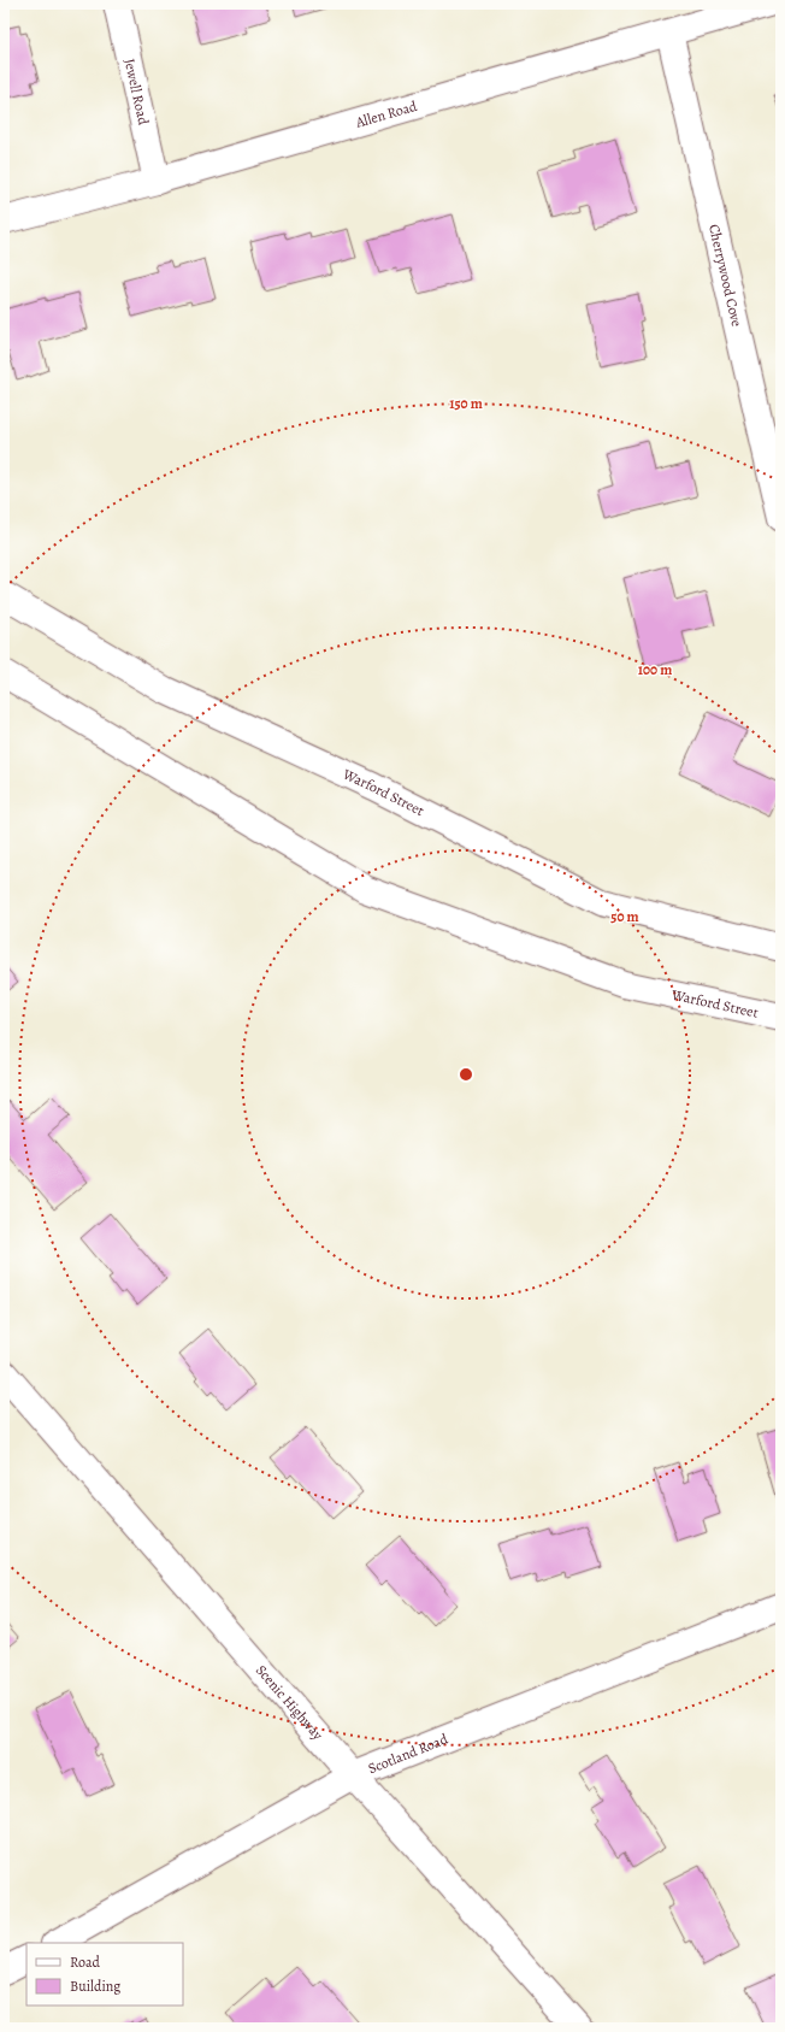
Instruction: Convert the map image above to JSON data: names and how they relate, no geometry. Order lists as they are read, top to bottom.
{
  "streets": {
    "street": [
      "Jewell Road",
      "Allen Road",
      "Cherrywood Cove",
      "Warford Street",
      "Scenic Highway",
      "Scotland Road"
    ]
  },
  "crossings": [
    ["Jewell Road", "Allen Road"],
    ["Allen Road", "Cherrywood Cove"],
    ["Scenic Highway", "Scotland Road"]
  ],
  "legend": ["Road", "Building"],
  "rings": ["150 m", "100 m", "50 m"]
}
